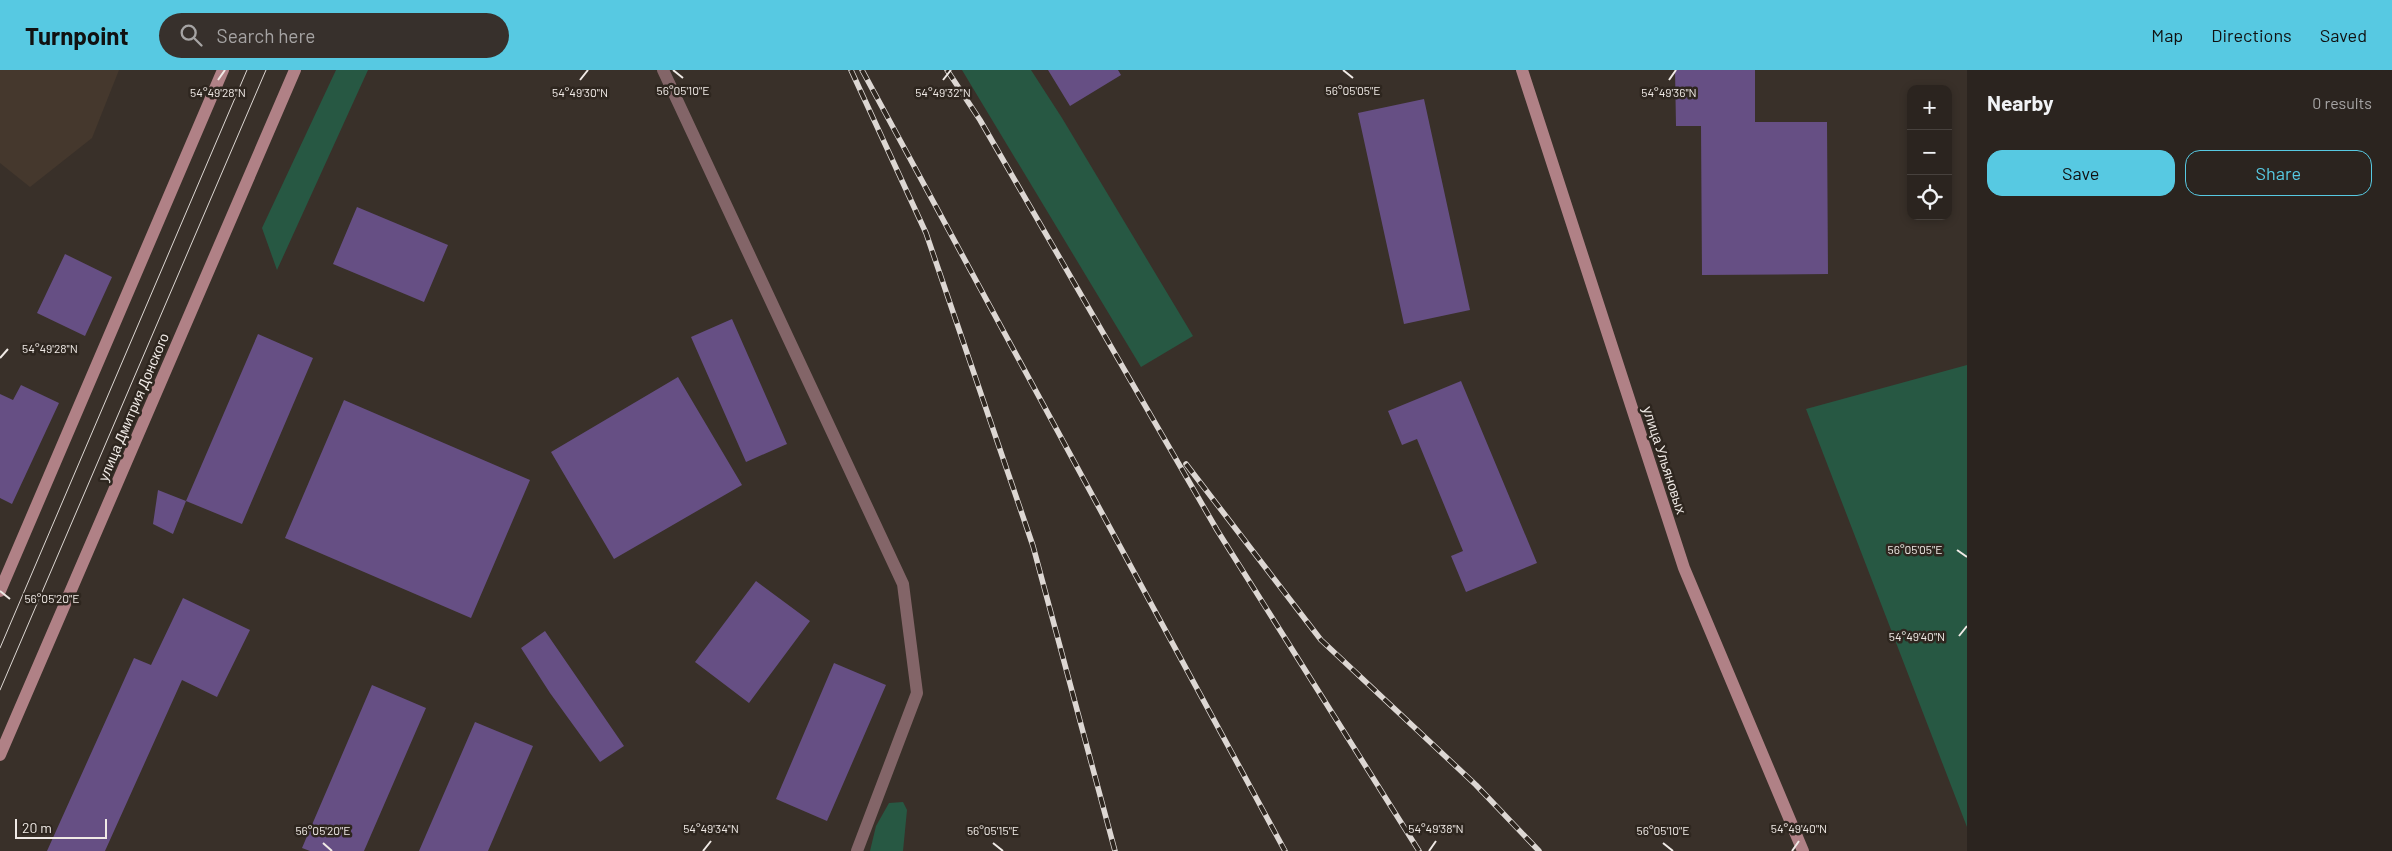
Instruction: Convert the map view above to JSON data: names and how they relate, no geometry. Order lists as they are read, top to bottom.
{
  "streets": {
    "street": ["улица Дмитрия Донского", "улица Ульяновых"]
  },
  "scale_bar": "20 m",
  "page": {
    "header": "Turnpoint",
    "search": "Search here",
    "nav": ["Map", "Directions", "Saved"],
    "heading": ["Nearby", "0 results"],
    "map_buttons": ["+", "−"],
    "buttons": ["Save", "Share"],
    "scale": "20 m"
  },
  "coordinates": [
    "56°05'10\"E",
    "56°05'05\"E",
    "54°49'32\"N",
    "54°49'28\"N",
    "54°49'30\"N",
    "54°49'36\"N",
    "56°05'20\"E",
    "54°49'40\"N",
    "54°49'34\"N",
    "54°49'38\"N",
    "56°05'15\"E"
  ]
}
